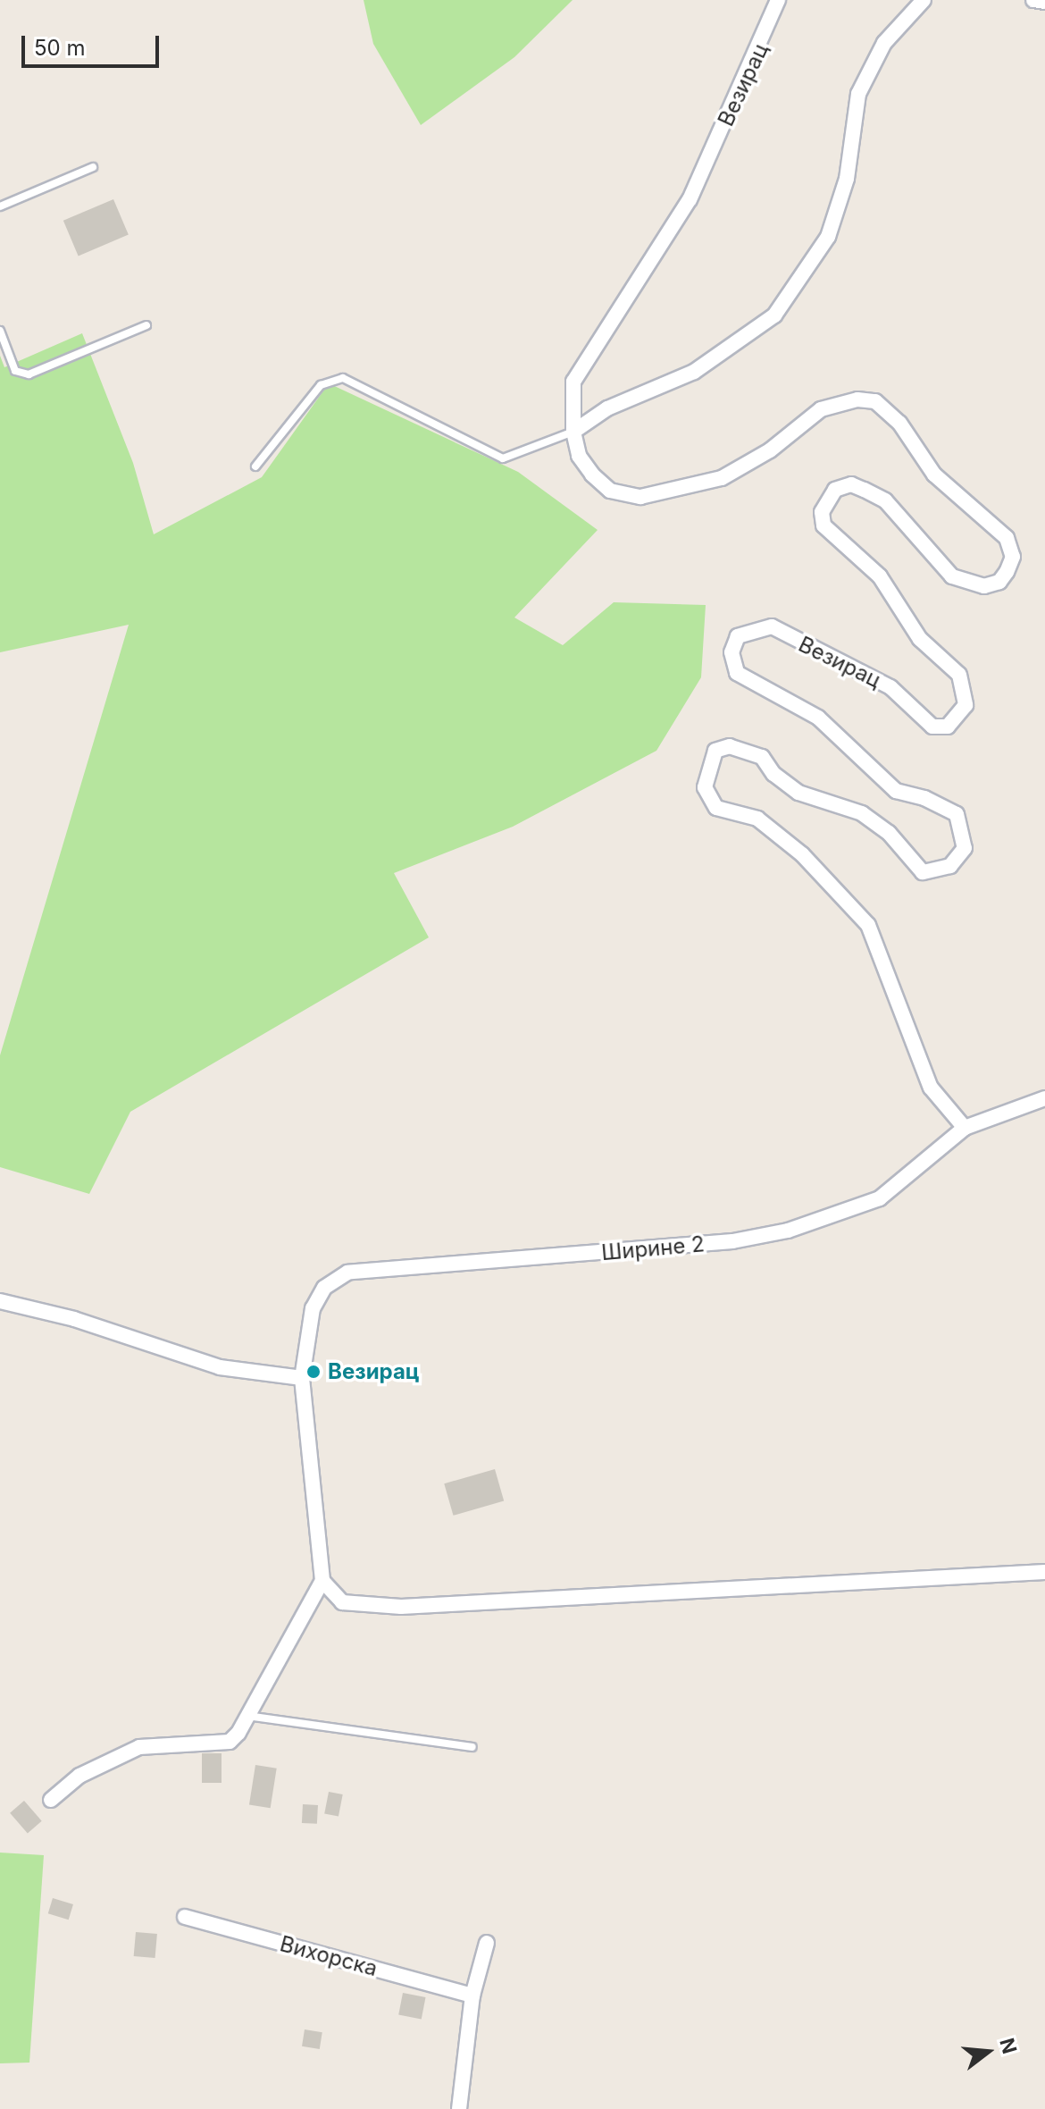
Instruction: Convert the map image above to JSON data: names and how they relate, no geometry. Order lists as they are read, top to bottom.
{
  "streets": {
    "street": ["Везирац", "Ширине 2", "Вихорска"]
  },
  "crossings": [
    ["Везирац", "Ширине 2"]
  ],
  "places": ["Везирац"],
  "scale_bar": "50 m",
  "north": "right"
}
